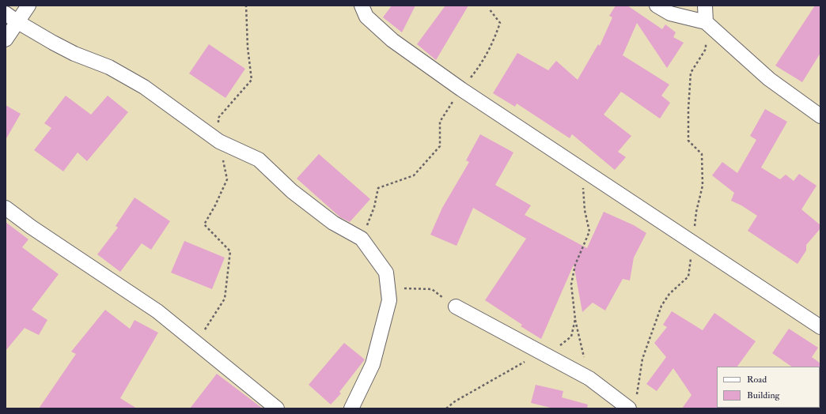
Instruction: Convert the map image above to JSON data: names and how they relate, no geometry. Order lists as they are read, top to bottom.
{
  "legend": ["Road", "Building"]
}
